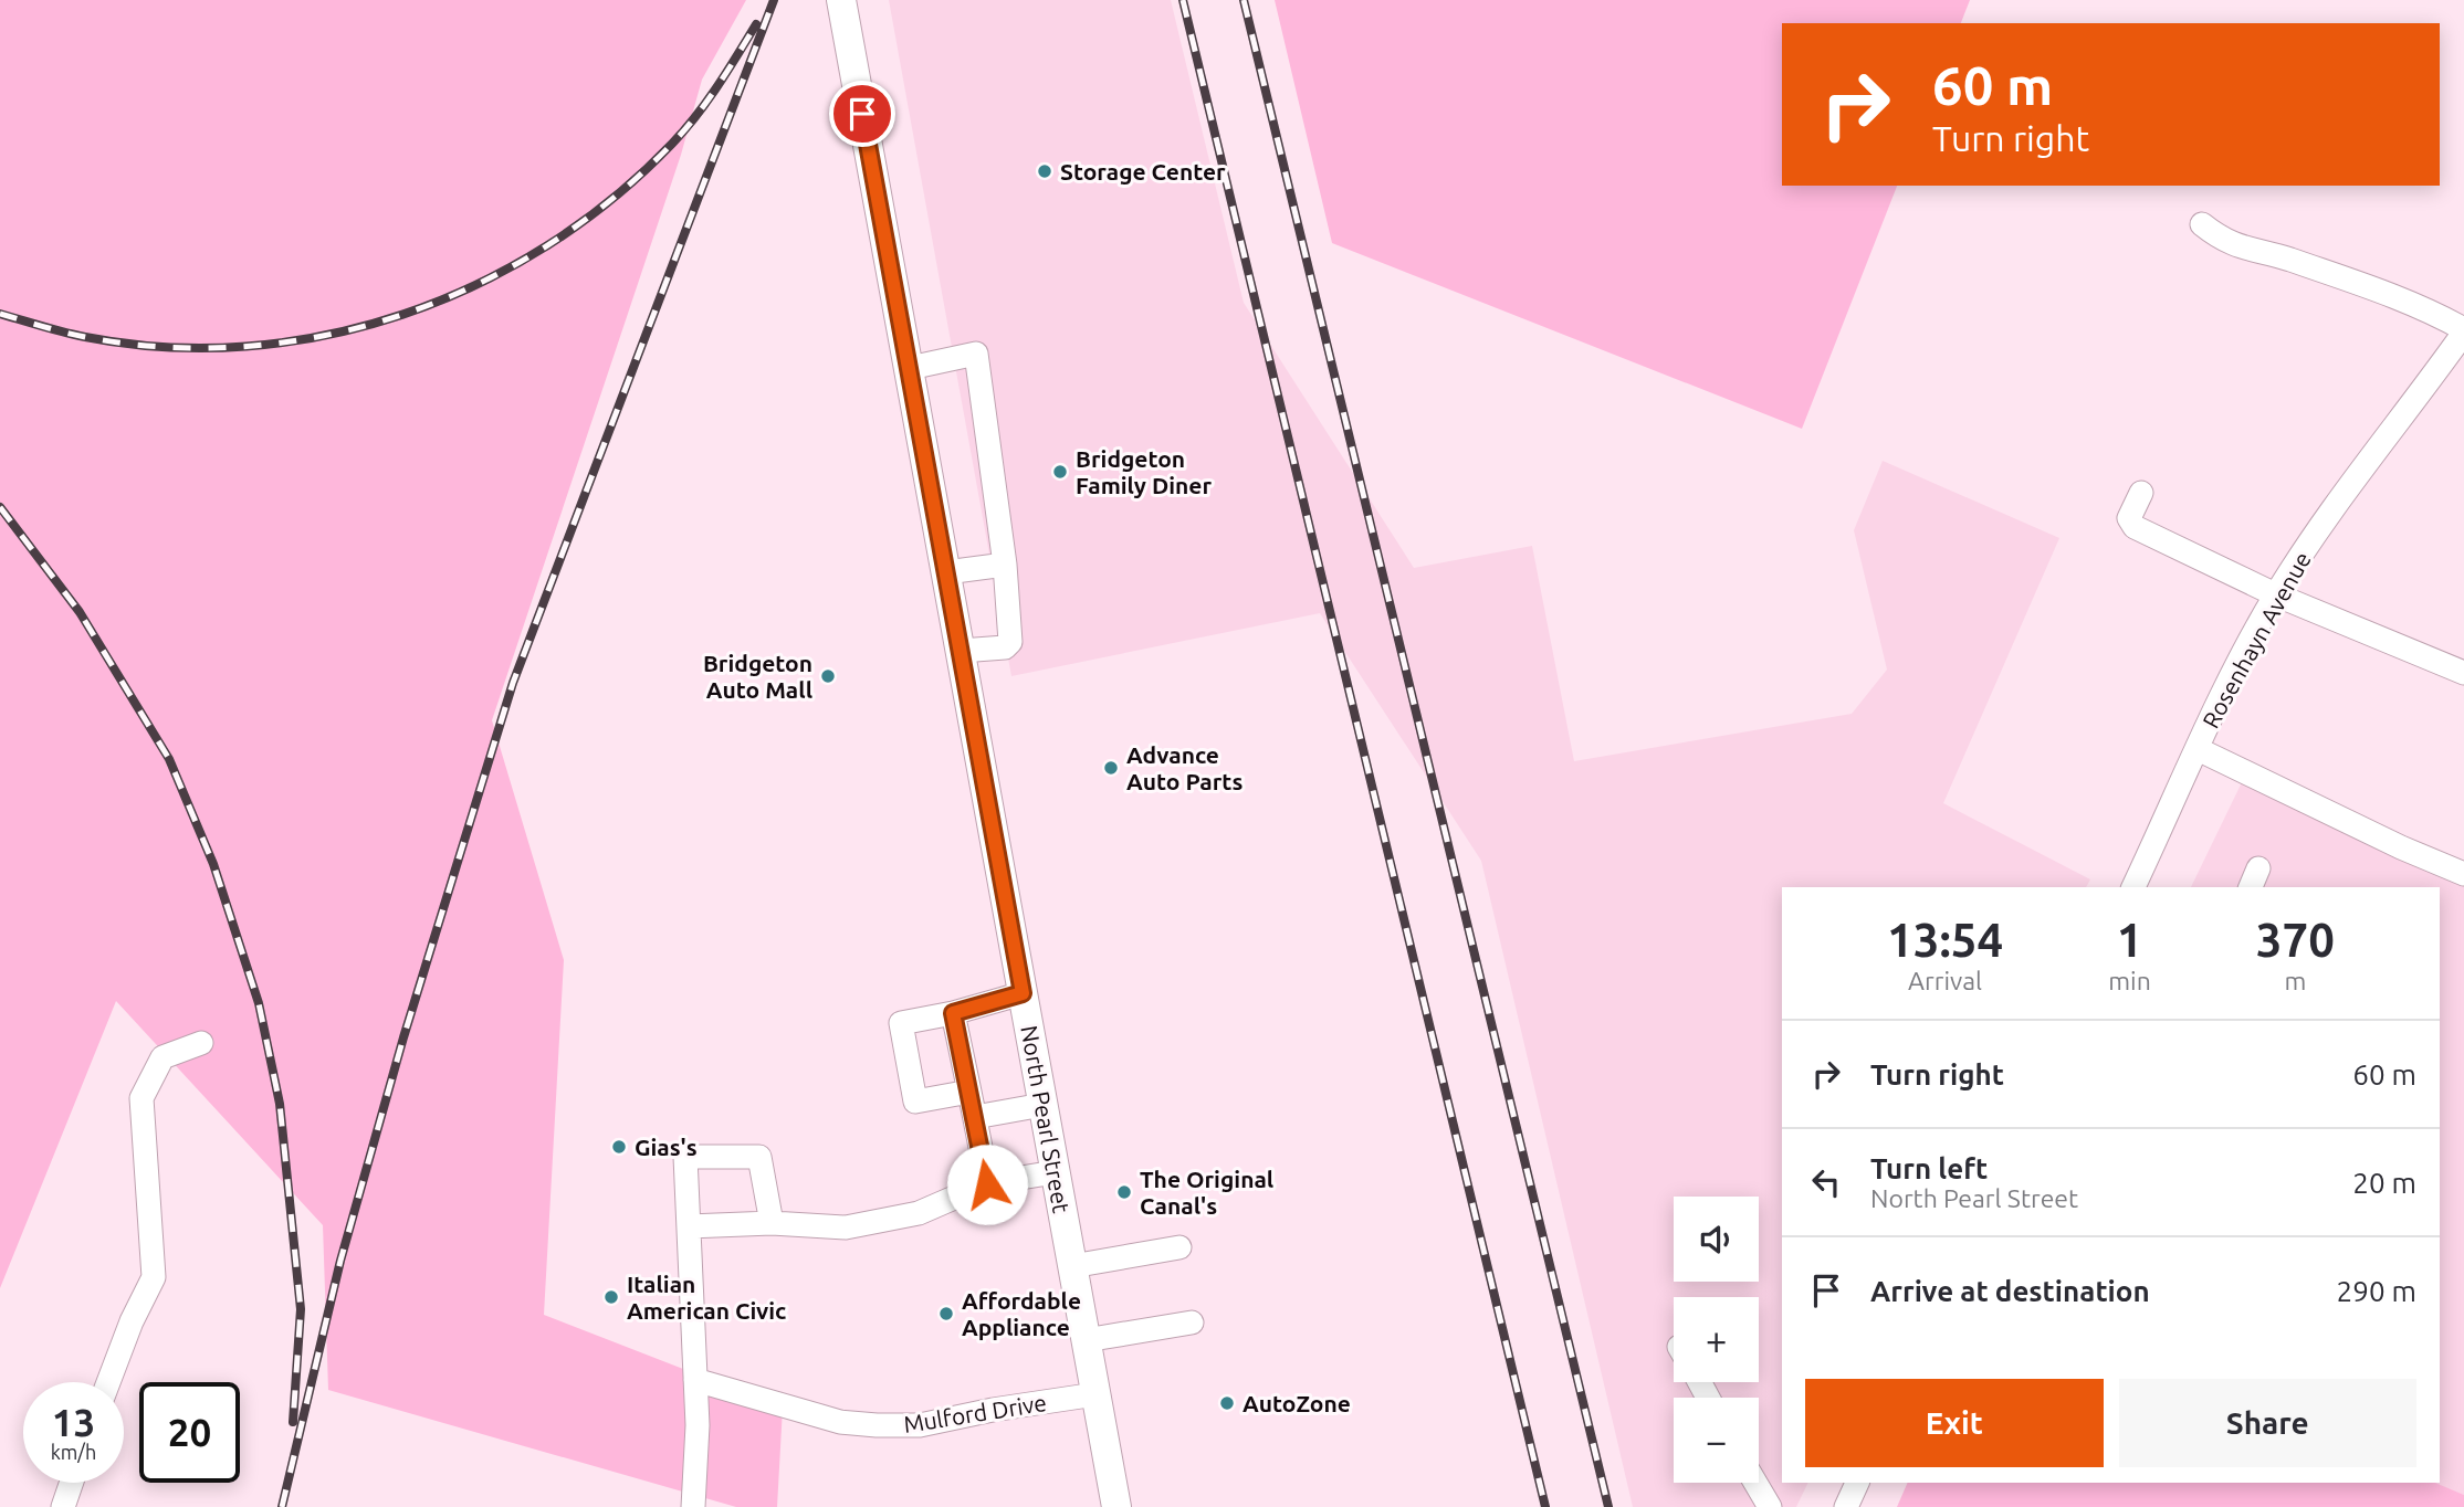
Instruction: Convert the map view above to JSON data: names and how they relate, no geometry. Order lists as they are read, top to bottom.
{
  "streets": {
    "main road": ["North Pearl Street"],
    "street": ["Rosenhayn Avenue", "Mulford Drive"]
  },
  "crossings": [
    ["North Pearl Street", "Mulford Drive"]
  ],
  "places": [
    "Storage Center",
    "Bridgeton Family Diner",
    "Bridgeton Auto Mall",
    "Advance Auto Parts",
    "Gias's",
    "The Original Canal's",
    "Italian American Civic",
    "Affordable Appliance",
    "AutoZone"
  ],
  "page": {
    "turn": ["60 m", "Turn right"],
    "eta": [
      "13:54",
      "Arrival",
      "1",
      "min",
      "370",
      "m"
    ],
    "list": [
      {
        "name": "Turn right",
        "value": "60 m"
      },
      {
        "name": "Turn left",
        "note": "North Pearl Street",
        "value": "20 m"
      },
      {
        "name": "Arrive at destination",
        "value": "290 m"
      }
    ],
    "map_buttons": ["+", "−"],
    "buttons": ["Exit", "Share"],
    "speed": "13 km/h",
    "limit": "20"
  }
}
